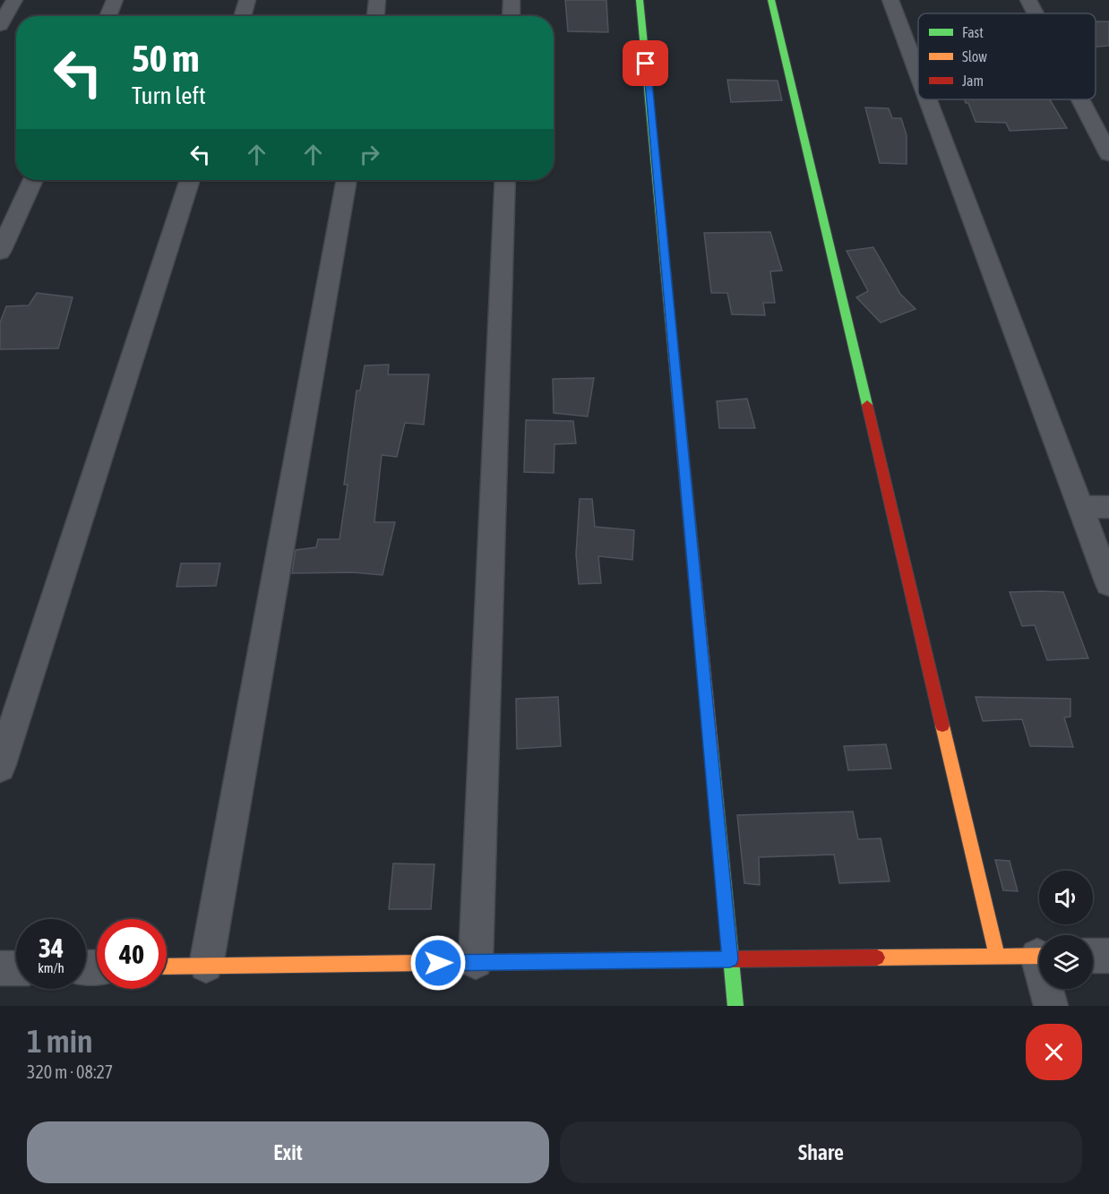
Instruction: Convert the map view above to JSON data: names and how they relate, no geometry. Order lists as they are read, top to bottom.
{
  "legend": ["Fast", "Slow", "Jam"],
  "page": {
    "turn": ["50 m", "Turn left"],
    "speed": "34 km/h",
    "limit": "40",
    "heading": ["1 min", "320 m · 08:27"],
    "buttons": ["Exit", "Share"]
  }
}
